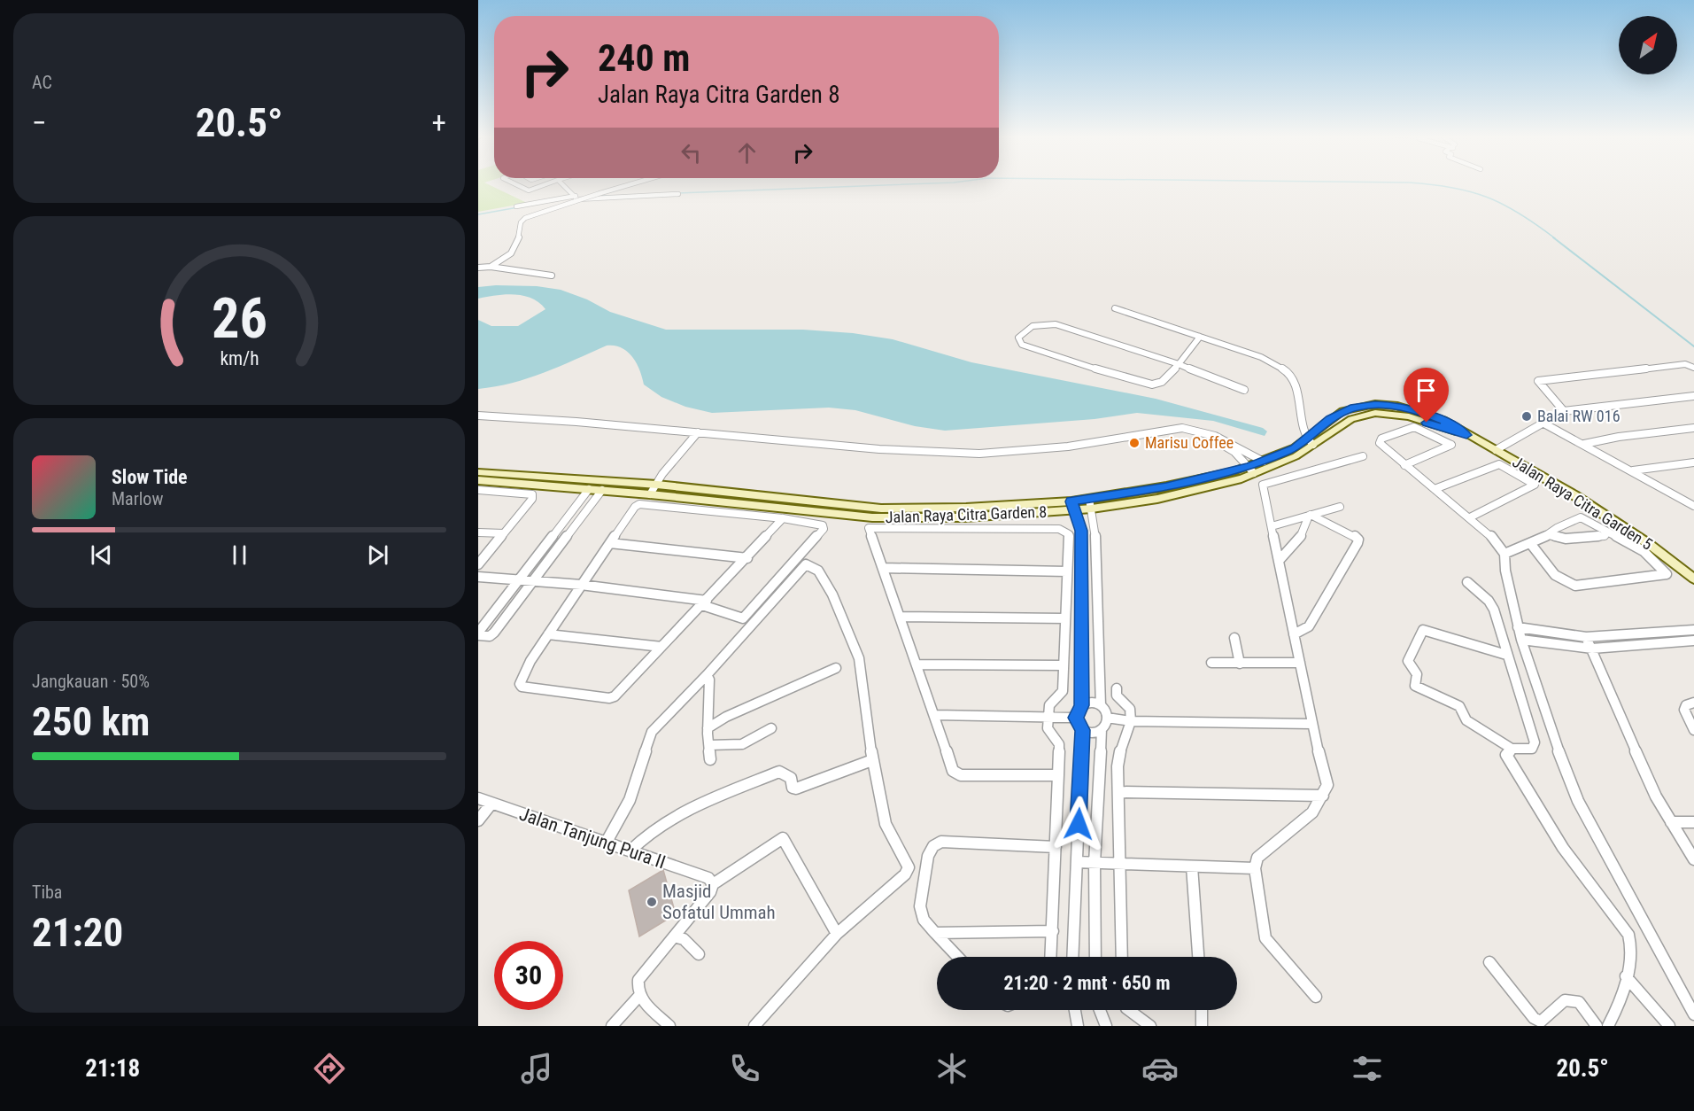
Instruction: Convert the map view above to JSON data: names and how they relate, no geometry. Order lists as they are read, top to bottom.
{
  "streets": {
    "street": ["Jalan Raya Citra Garden 5", "Jalan Raya Citra Garden 8", "Jalan Tanjung Pura II"]
  },
  "crossings": [
    ["Jalan Raya Citra Garden 5", "Jalan Raya Citra Garden 8"]
  ],
  "places": ["Balai RW 016", "Marisu Coffee", "Masjid Sofatul Ummah"],
  "north": "top right",
  "page": {
    "tile": [
      "AC",
      ["Jangkauan · 50%", "250 km"],
      ["Tiba", "21:20"]
    ],
    "turn": ["240 m", "Jalan Raya Citra Garden 8"],
    "heat": ["−", "20.5°", "+"],
    "song": ["Slow Tide", "Marlow"],
    "limit": "30",
    "trip": "21:20 · 2 mnt · 650 m",
    "tabs": ["21:18", "20.5°"],
    "gauge": ["26", "km/h"]
  }
}
